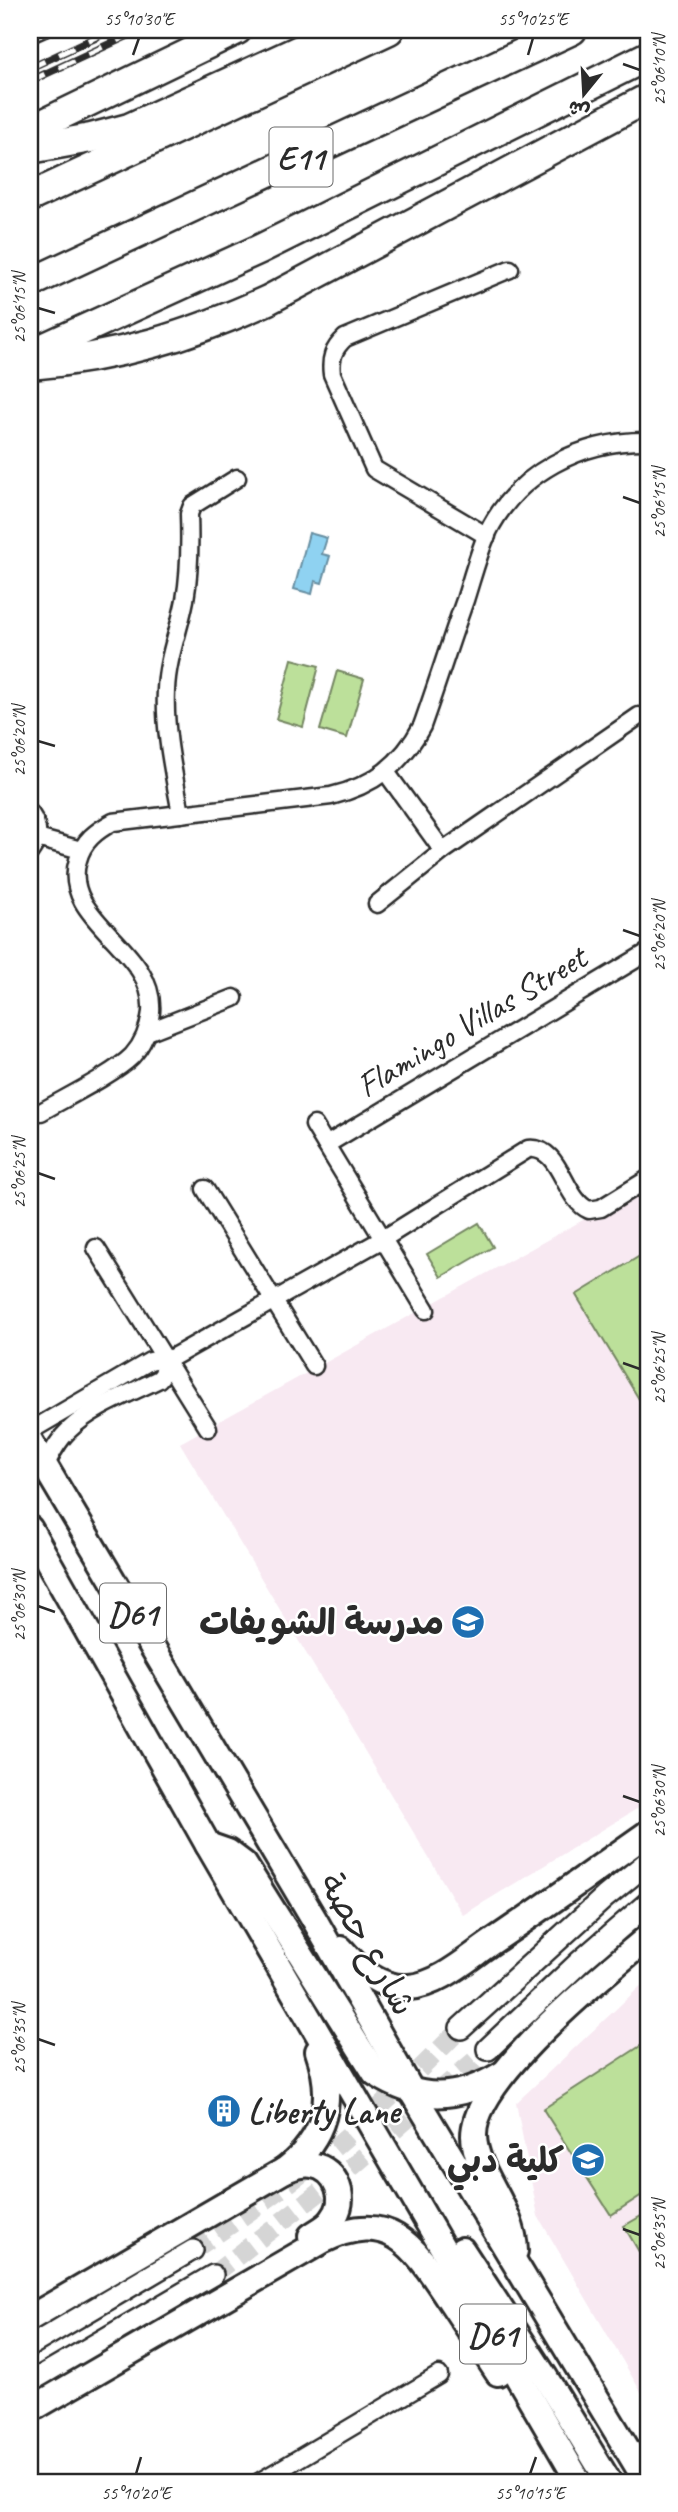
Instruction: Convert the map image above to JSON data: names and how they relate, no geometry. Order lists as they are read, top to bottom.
{
  "streets": {
    "highway": ["E11"],
    "main road": ["D61", "شارع حصة"],
    "street": ["Flamingo Villas Street"]
  },
  "places": {
    "school or university": ["مدرسة الشويفات", "كلية دبي"],
    "building": ["Liberty Lane"]
  },
  "north": "bottom",
  "coordinates": [
    "55°10'30\"E",
    "55°10'25\"E",
    "25°06'10\"N",
    "25°06'15\"N",
    "25°06'20\"N",
    "25°06'25\"N",
    "25°06'30\"N",
    "25°06'35\"N",
    "55°10'20\"E",
    "55°10'15\"E"
  ]
}
